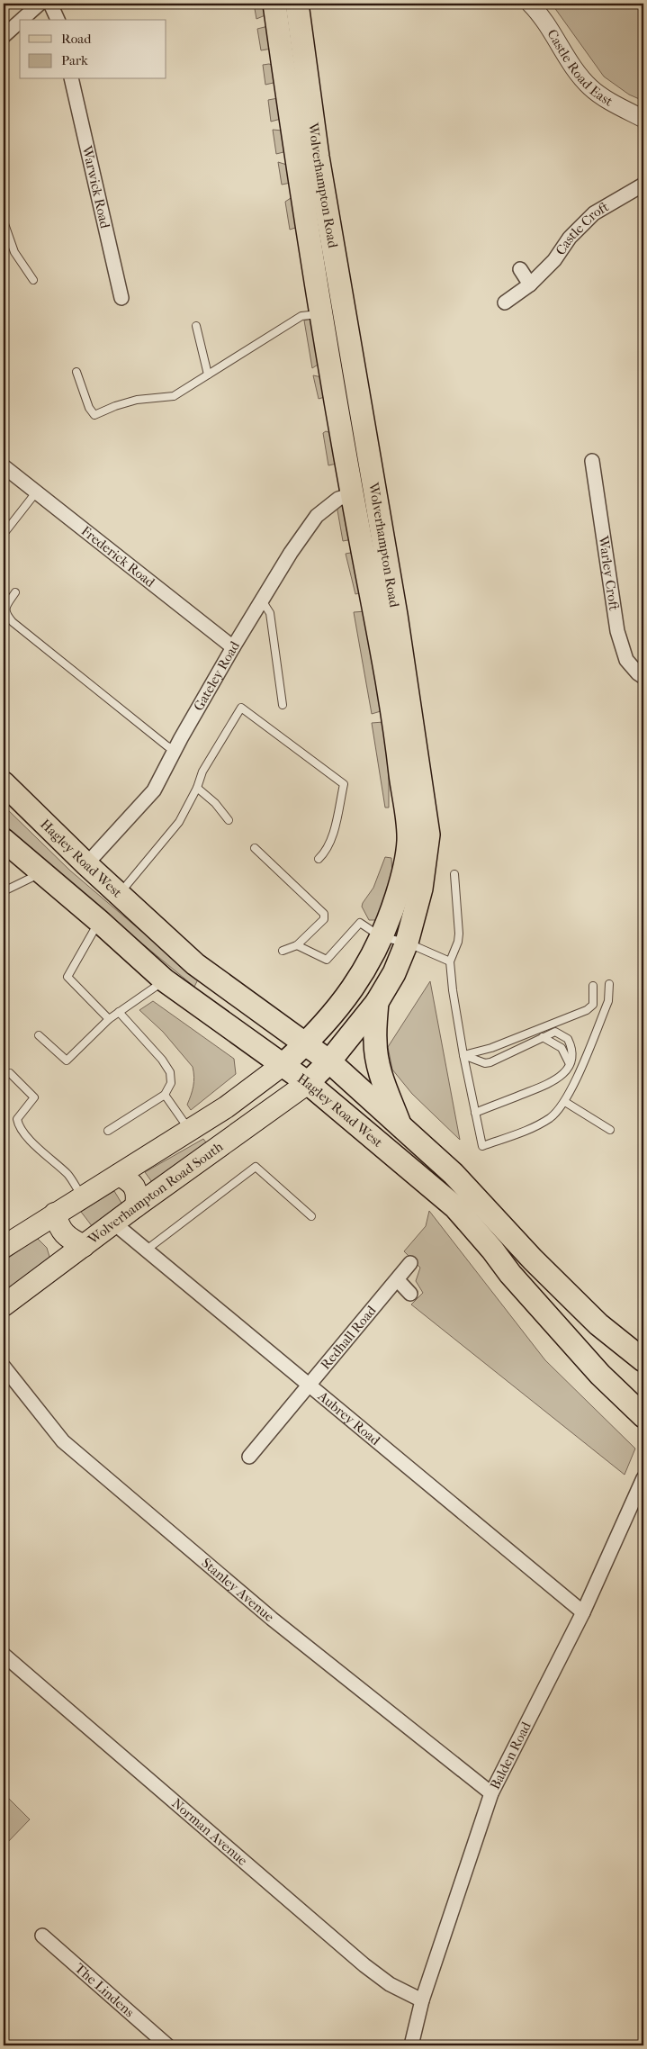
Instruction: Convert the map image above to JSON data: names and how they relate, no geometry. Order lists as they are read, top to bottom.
{
  "streets": {
    "highway": ["Wolverhampton Road", "Hagley Road West"],
    "main road": ["Wolverhampton Road South"],
    "street": [
      "Castle Road East",
      "Warwick Road",
      "Castle Croft",
      "Frederick Road",
      "Warley Croft",
      "Gateley Road",
      "Redhall Road",
      "Aubrey Road",
      "Stanley Avenue",
      "Balden Road",
      "Norman Avenue",
      "The Lindens"
    ]
  },
  "crossings": [
    ["Wolverhampton Road", "Gateley Road"],
    ["Wolverhampton Road", "Hagley Road West"],
    ["Wolverhampton Road", "Wolverhampton Road South"],
    ["Frederick Road", "Gateley Road"],
    ["Gateley Road", "Hagley Road West"],
    ["Hagley Road West", "Wolverhampton Road South"],
    ["Wolverhampton Road South", "Aubrey Road"],
    ["Redhall Road", "Aubrey Road"],
    ["Aubrey Road", "Balden Road"],
    ["Stanley Avenue", "Balden Road"],
    ["Balden Road", "Norman Avenue"]
  ],
  "legend": ["Road", "Park"]
}
